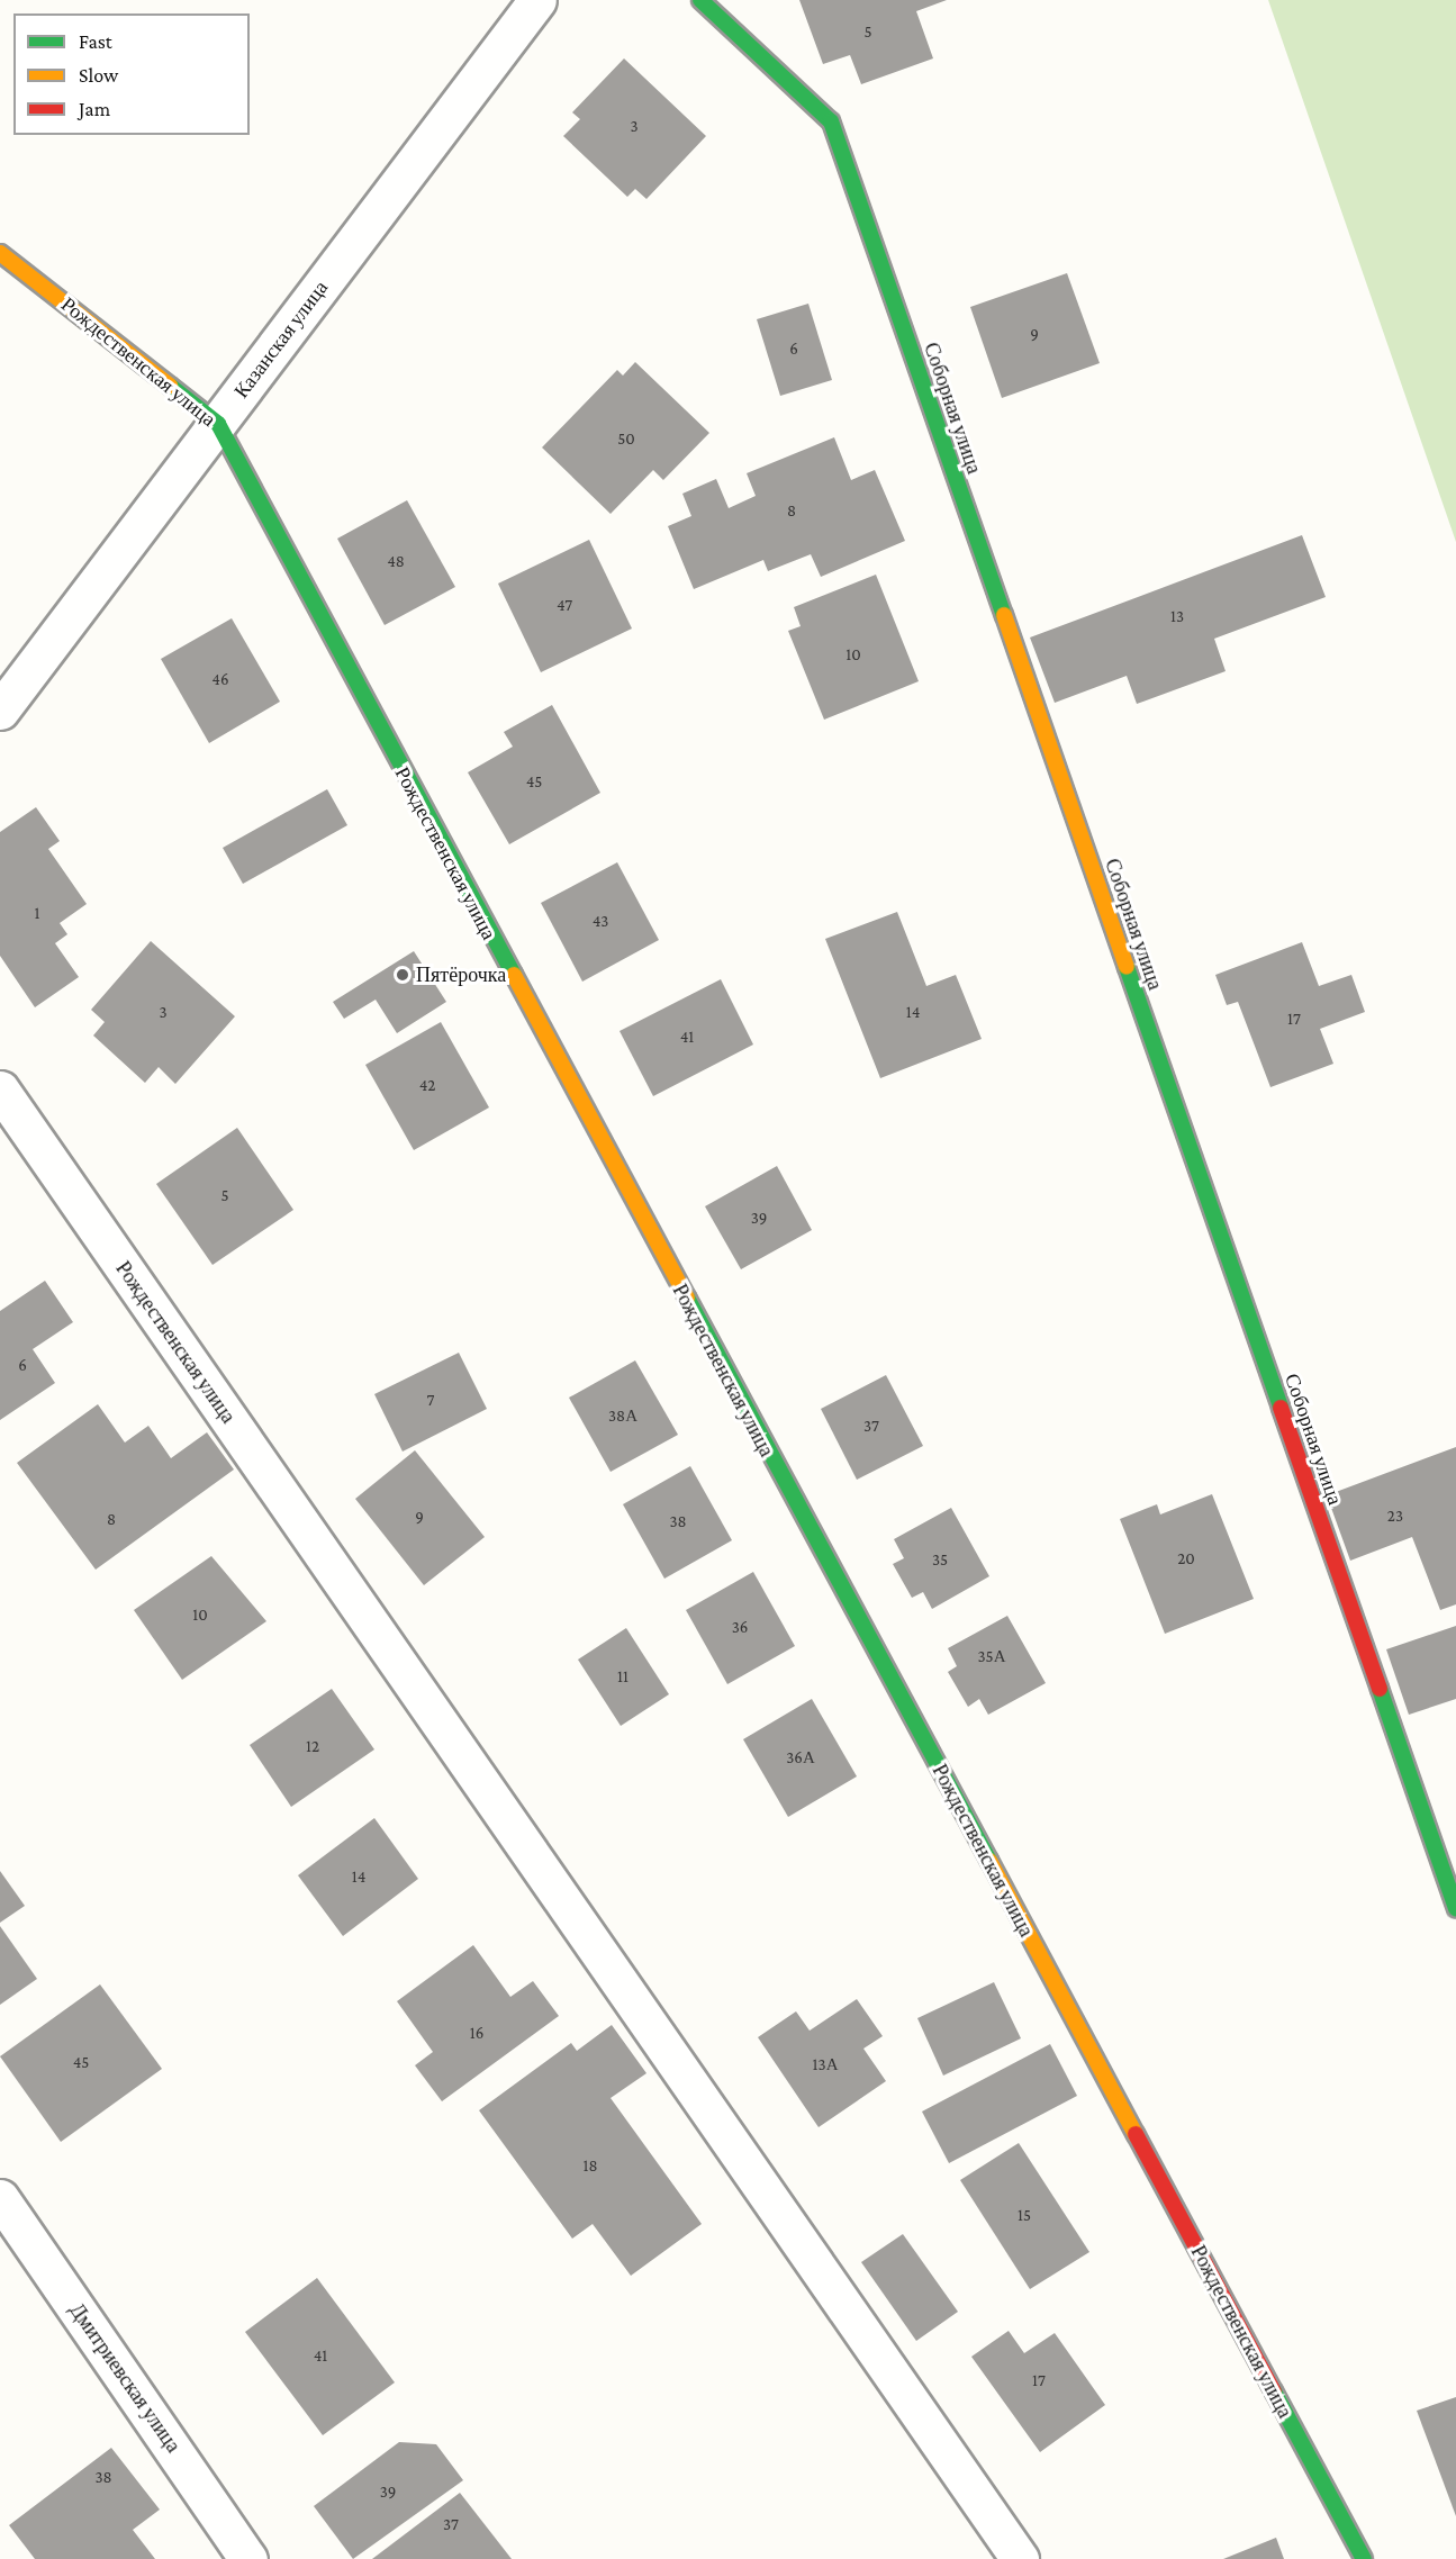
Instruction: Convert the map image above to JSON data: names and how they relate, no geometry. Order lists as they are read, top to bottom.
{
  "streets": {
    "street": [
      "Казанская улица",
      "Рождественская улица",
      "Соборная улица",
      "Дмитриевская улица"
    ]
  },
  "crossings": [
    ["Казанская улица", "Рождественская улица"]
  ],
  "places": ["Пятёрочка"],
  "house_numbers": [
    "5",
    "3",
    "9",
    "6",
    "50",
    "8",
    "48",
    "47",
    "13",
    "10",
    "46",
    "45",
    "1",
    "43",
    "3",
    "14",
    "17",
    "41",
    "42",
    "5",
    "39",
    "6",
    "7",
    "38А",
    "37",
    "23",
    "9",
    "8",
    "38",
    "20",
    "35",
    "10",
    "36",
    "35А",
    "11",
    "12",
    "36А",
    "14",
    "16",
    "45",
    "13А",
    "18",
    "15",
    "41",
    "17",
    "38",
    "39",
    "37"
  ],
  "legend": ["Fast", "Slow", "Jam"]
}
